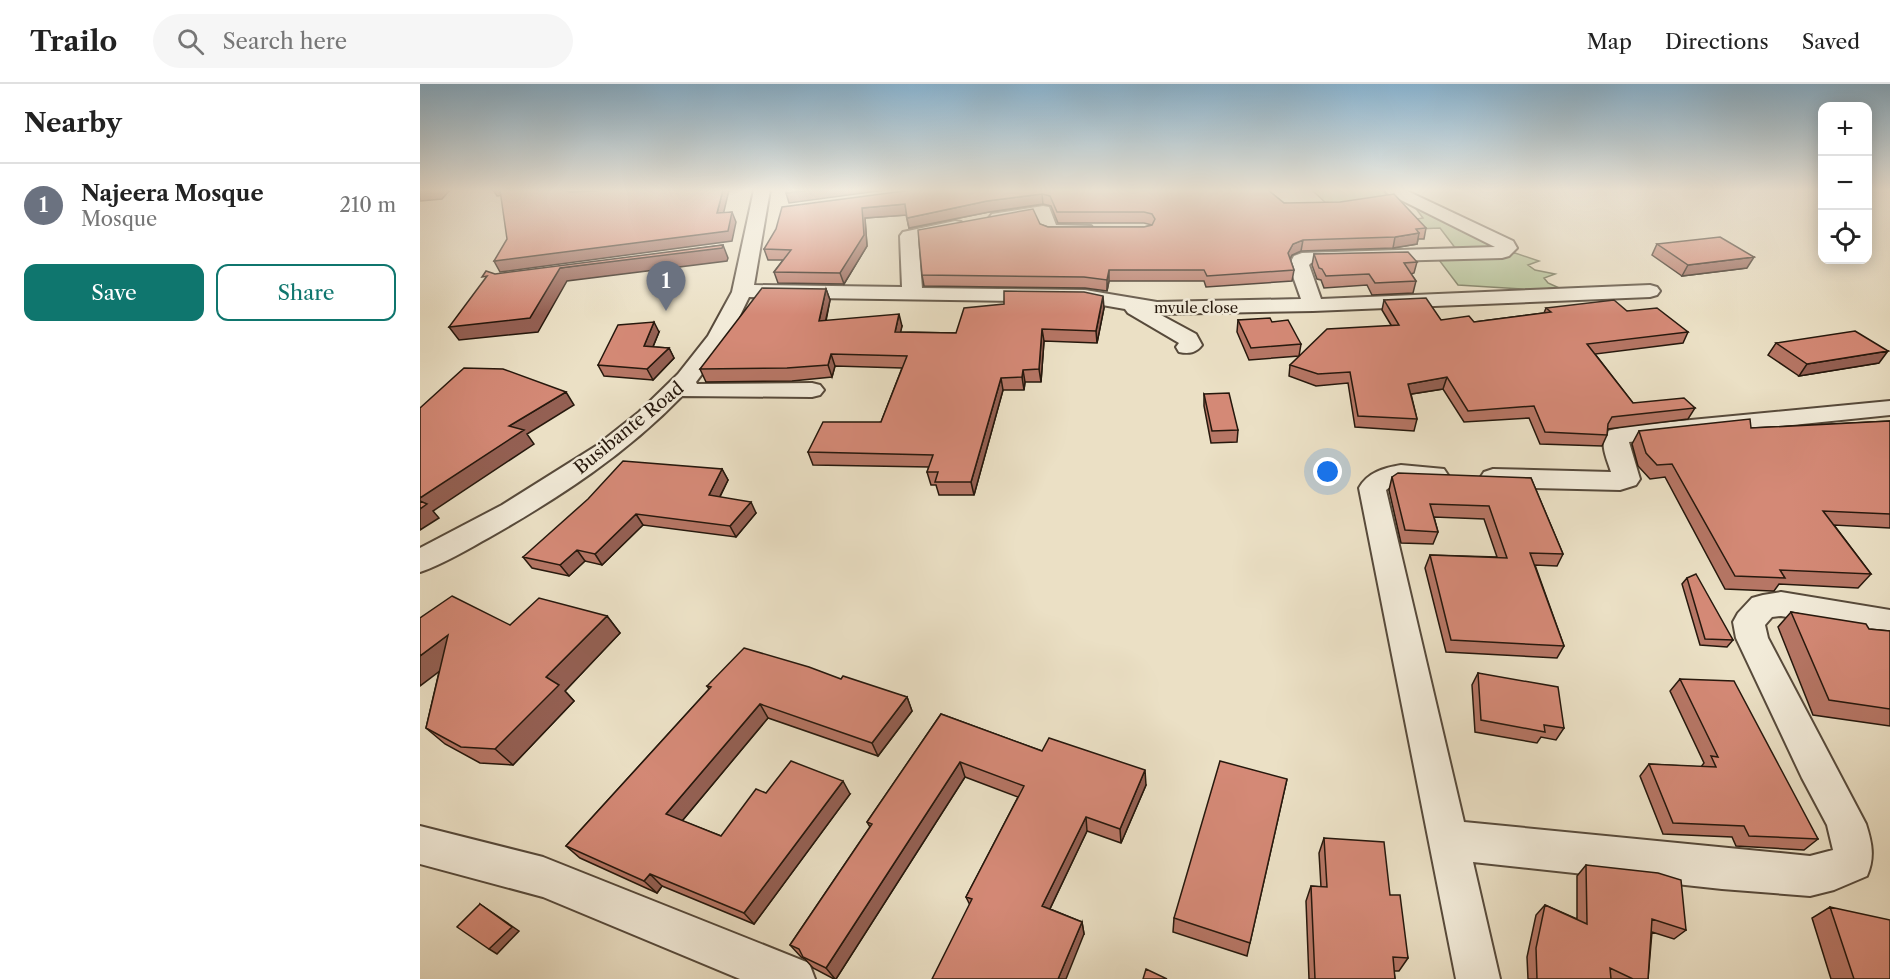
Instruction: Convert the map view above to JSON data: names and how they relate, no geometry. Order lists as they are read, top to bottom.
{
  "streets": {
    "street": ["mvule close", "Busibante Road"]
  },
  "crossings": [
    ["mvule close", "Busibante Road"]
  ],
  "page": {
    "header": "Trailo",
    "search": "Search here",
    "nav": ["Map", "Directions", "Saved"],
    "heading": "Nearby",
    "map_buttons": ["+", "−"],
    "list": [
      {
        "mark": "1",
        "name": "Najeera Mosque",
        "note": "Mosque",
        "value": "210 m"
      }
    ],
    "buttons": ["Save", "Share"],
    "pins": "1"
  }
}
